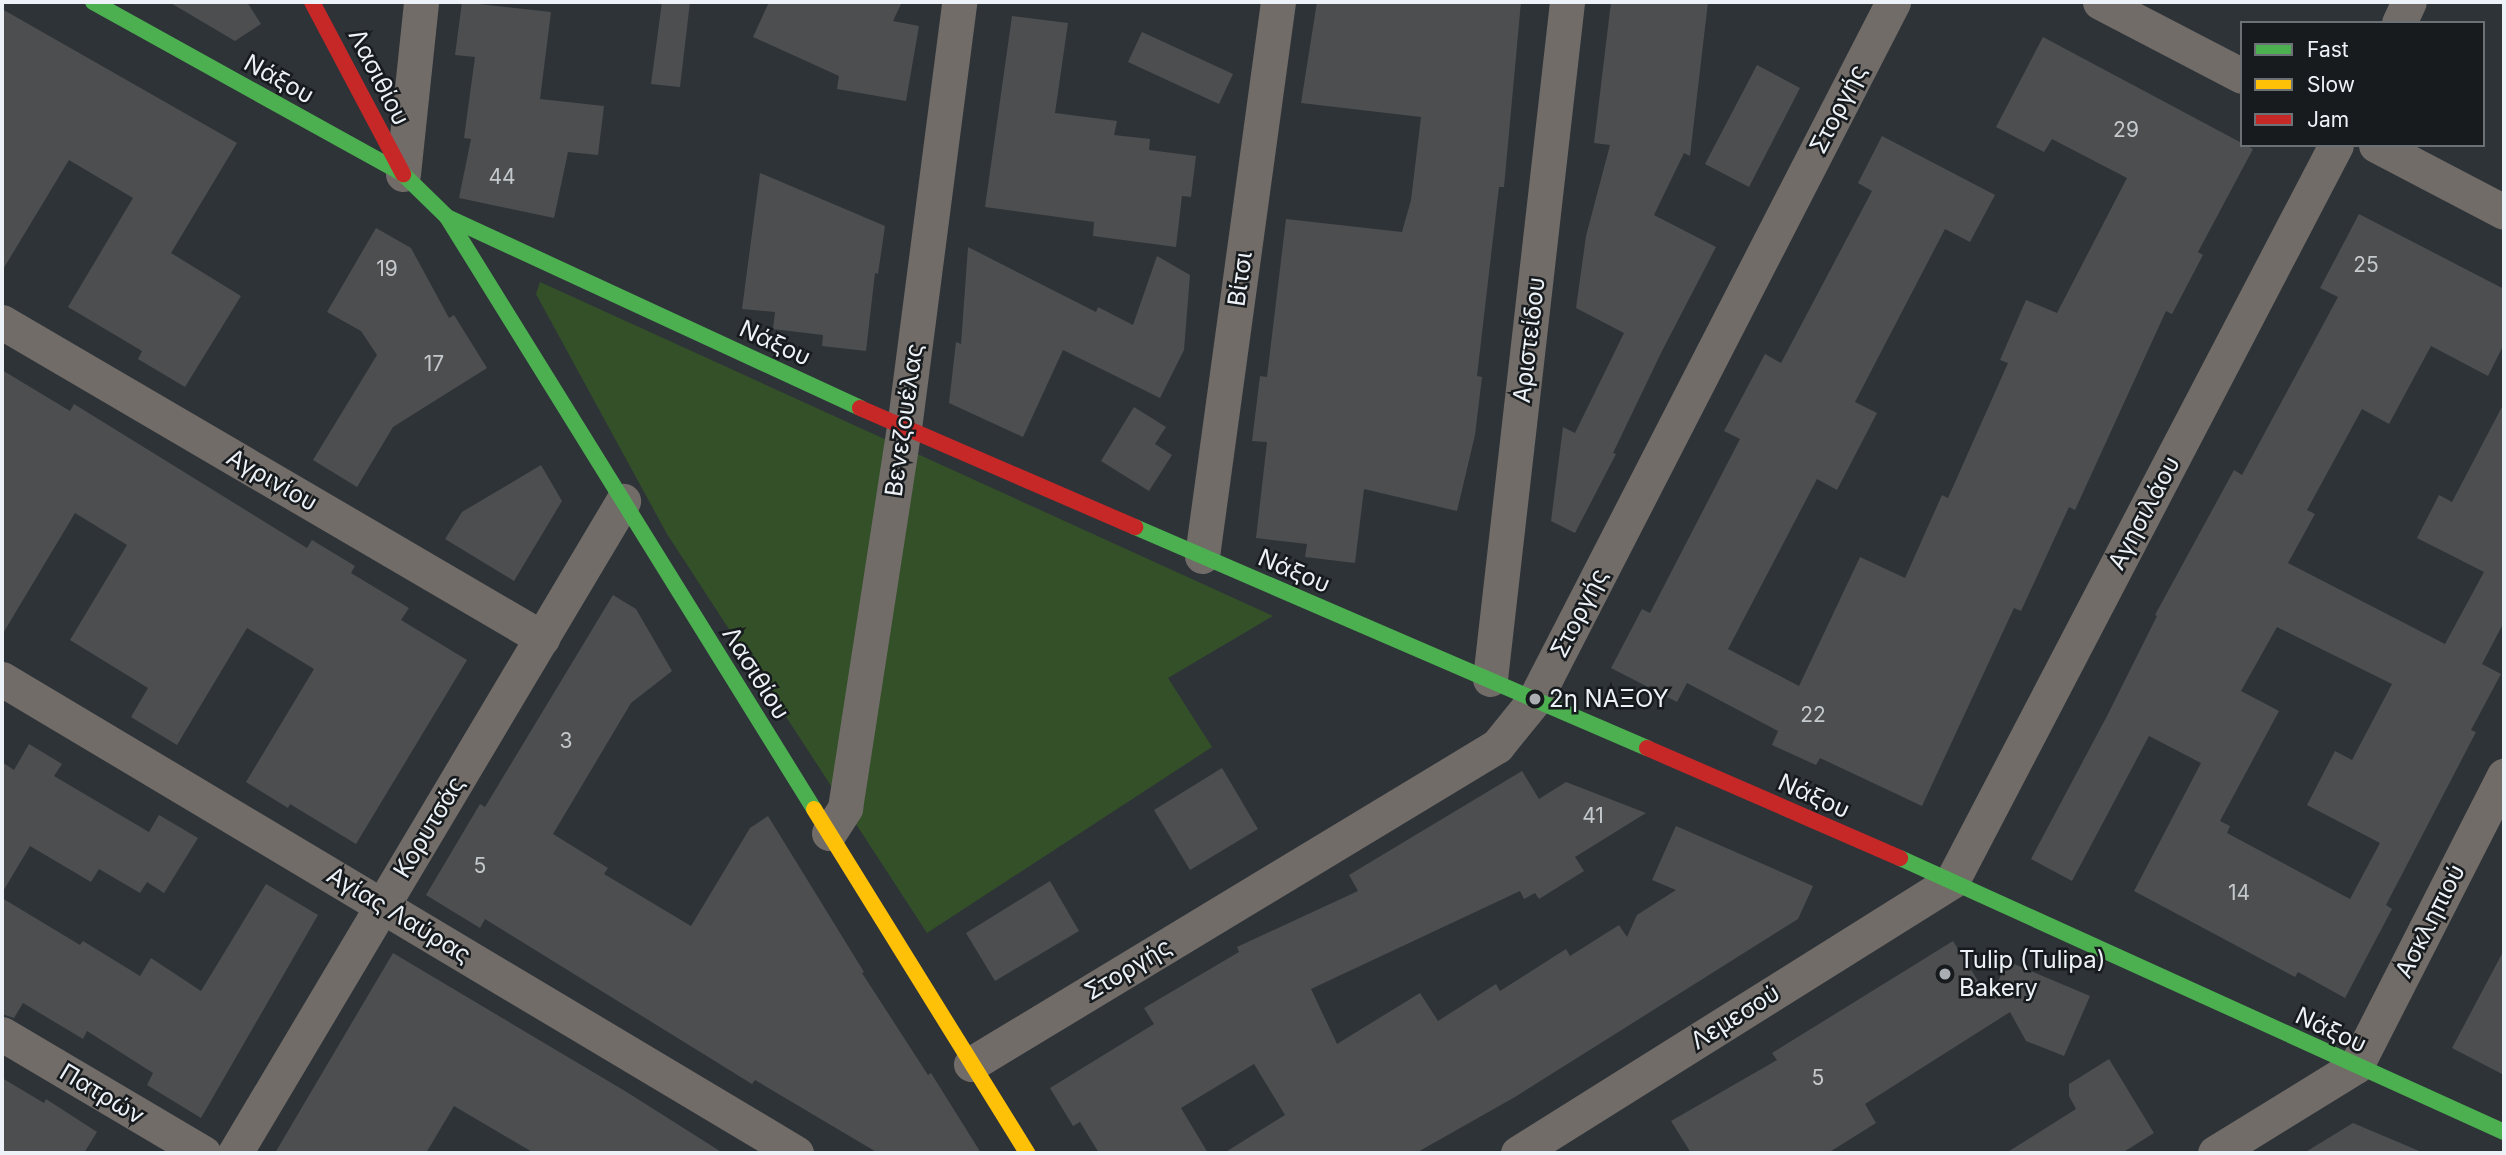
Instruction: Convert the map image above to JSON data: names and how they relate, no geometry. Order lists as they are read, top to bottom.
{
  "streets": {
    "street": [
      "Λασιθίου",
      "Νάξου",
      "Στοργής",
      "Βίτσι",
      "Αριστείδου",
      "Βενεζουέλας",
      "Αγρινίου",
      "Αγησιλάου",
      "Κορυτσάς",
      "Αγίας Λαύρας",
      "Ασκληπιού",
      "Λεμεσού",
      "Πατρών"
    ]
  },
  "crossings": [
    ["Λασιθίου", "Νάξου"],
    ["Λασιθίου", "Στοργής"],
    ["Λασιθίου", "Βενεζουέλας"],
    ["Λασιθίου", "Κορυτσάς"],
    ["Νάξου", "Στοργής"],
    ["Νάξου", "Βίτσι"],
    ["Νάξου", "Αριστείδου"],
    ["Νάξου", "Βενεζουέλας"],
    ["Νάξου", "Αγησιλάου"],
    ["Νάξου", "Ασκληπιού"],
    ["Νάξου", "Λεμεσού"],
    ["Αγρινίου", "Κορυτσάς"],
    ["Αγησιλάου", "Λεμεσού"],
    ["Κορυτσάς", "Αγίας Λαύρας"]
  ],
  "places": ["2η ΝΑΞΟΥ", "Tulip (Tulipa) Bakery"],
  "house_numbers": [
    "29",
    "44",
    "25",
    "19",
    "17",
    "22",
    "3",
    "41",
    "5",
    "14",
    "5"
  ],
  "legend": ["Fast", "Slow", "Jam"]
}
